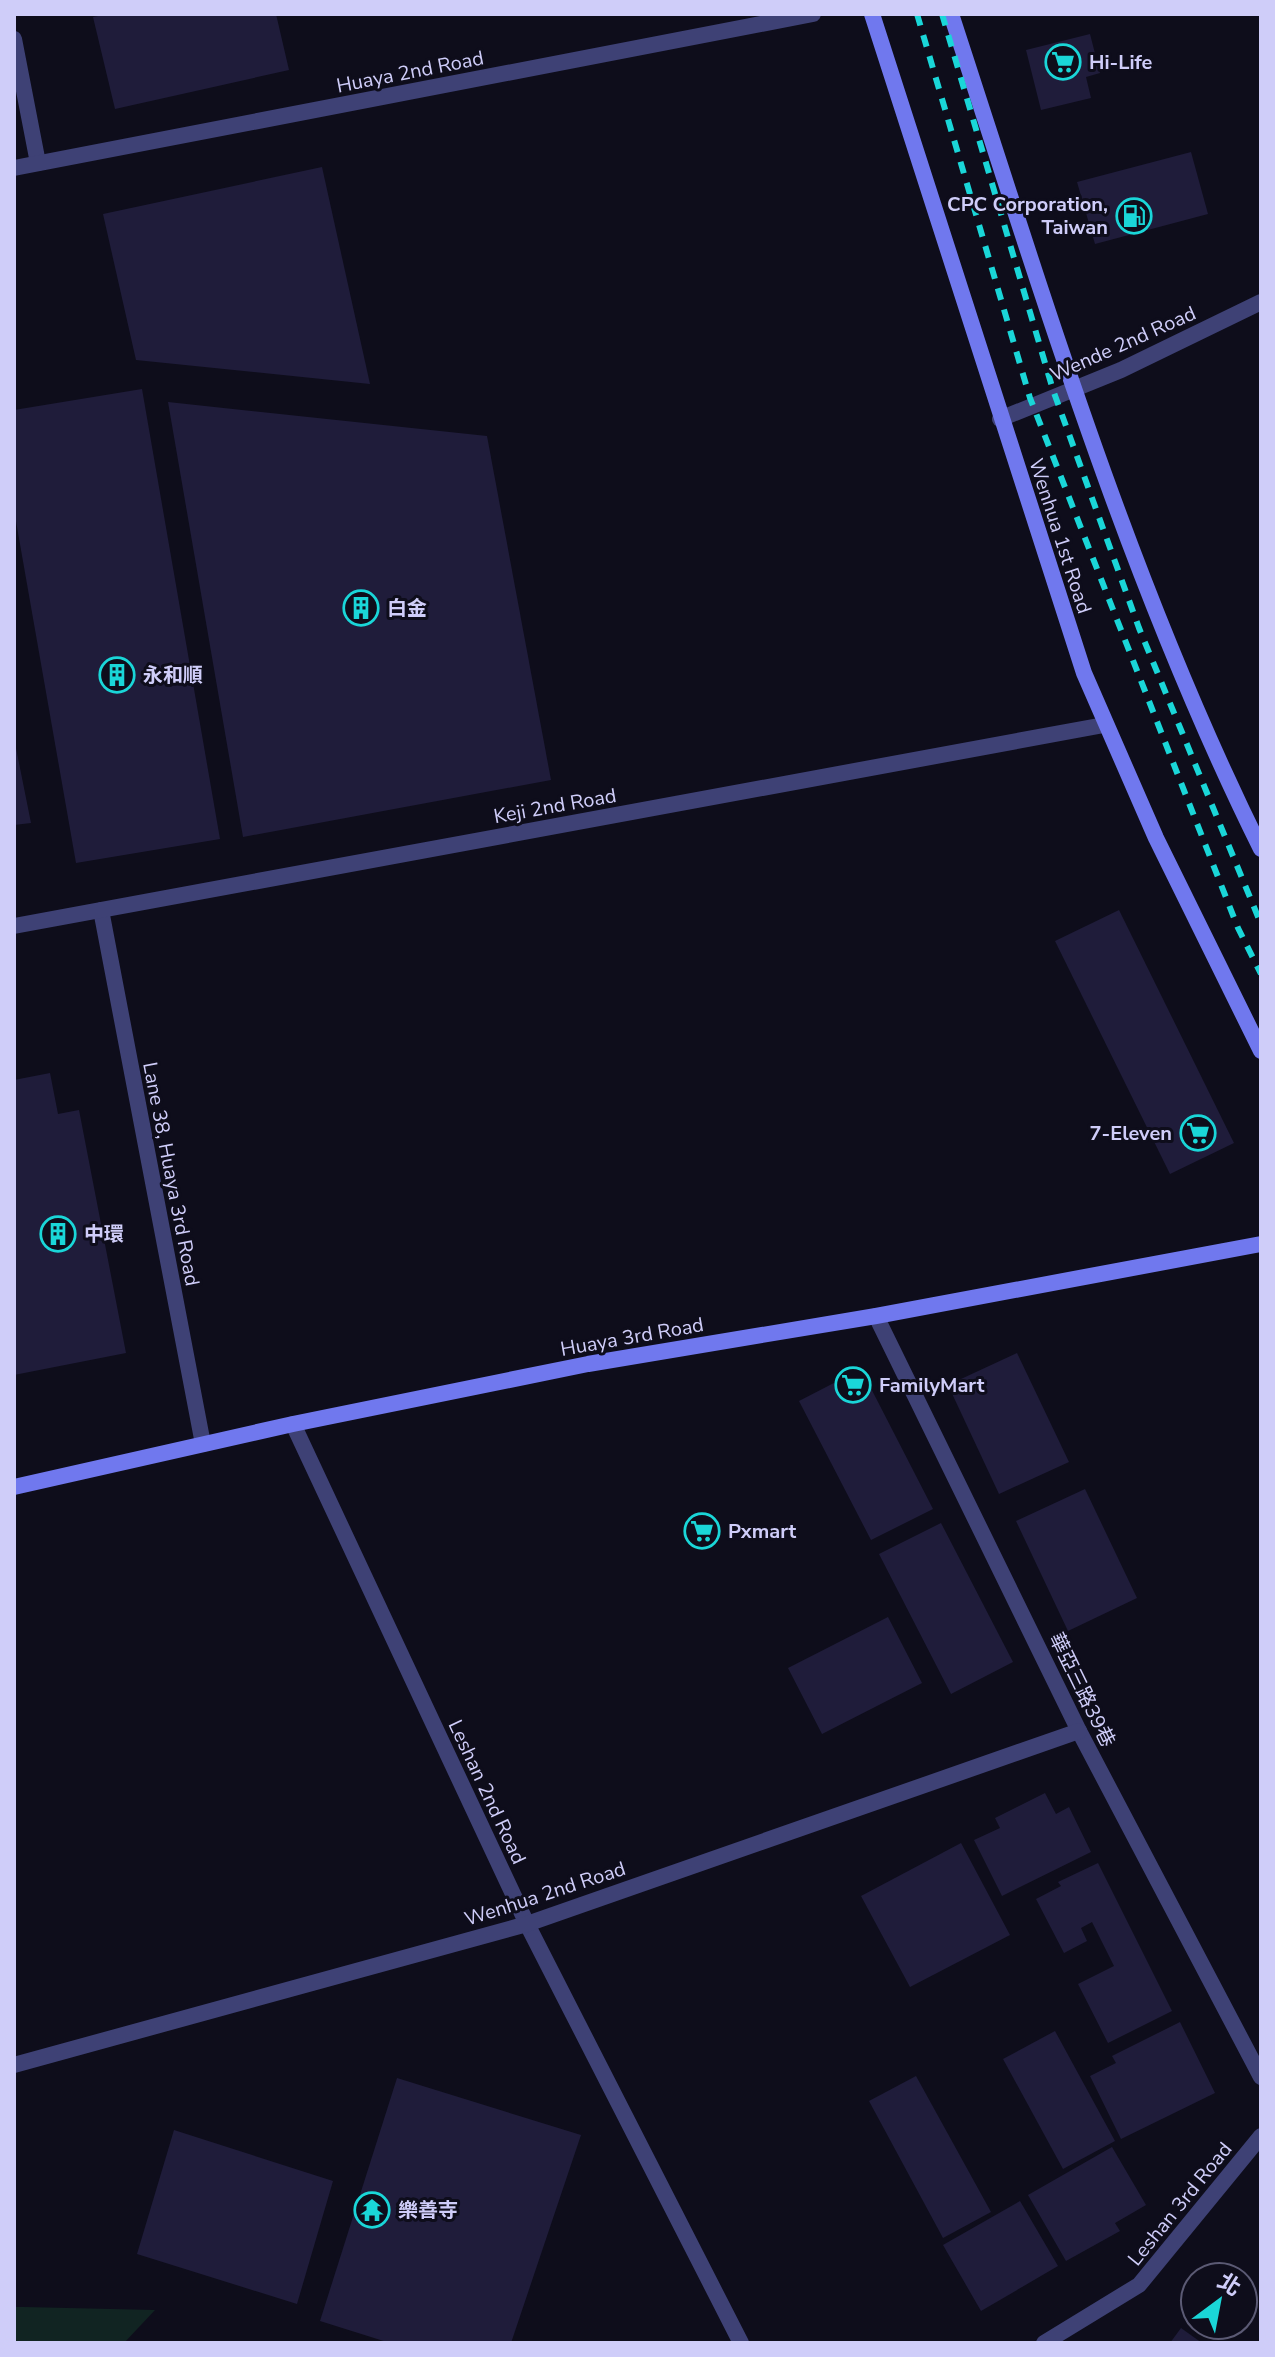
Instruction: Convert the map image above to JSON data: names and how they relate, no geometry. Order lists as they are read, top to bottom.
{
  "streets": {
    "street": [
      "Huaya 2nd Road",
      "Wende 2nd Road",
      "Wenhua 1st Road",
      "Keji 2nd Road",
      "Lane 38, Huaya 3rd Road",
      "Huaya 3rd Road",
      "華亞三路39巷",
      "Leshan 2nd Road",
      "Wenhua 2nd Road",
      "Leshan 3rd Road"
    ]
  },
  "crossings": [
    ["Wende 2nd Road", "Wenhua 1st Road"],
    ["Wenhua 1st Road", "Keji 2nd Road"],
    ["Keji 2nd Road", "Lane 38, Huaya 3rd Road"],
    ["Lane 38, Huaya 3rd Road", "Huaya 3rd Road"],
    ["Huaya 3rd Road", "華亞三路39巷"],
    ["Huaya 3rd Road", "Leshan 2nd Road"],
    ["華亞三路39巷", "Wenhua 2nd Road"],
    ["Leshan 2nd Road", "Wenhua 2nd Road"]
  ],
  "places": {
    "supermarket": [
      "Hi-Life",
      "7-Eleven",
      "FamilyMart",
      "Pxmart"
    ],
    "fuel station": ["CPC Corporation, Taiwan"],
    "building": ["白金", "永和順", "中環"],
    "temple": ["樂善寺"]
  },
  "north": "top right"
}
